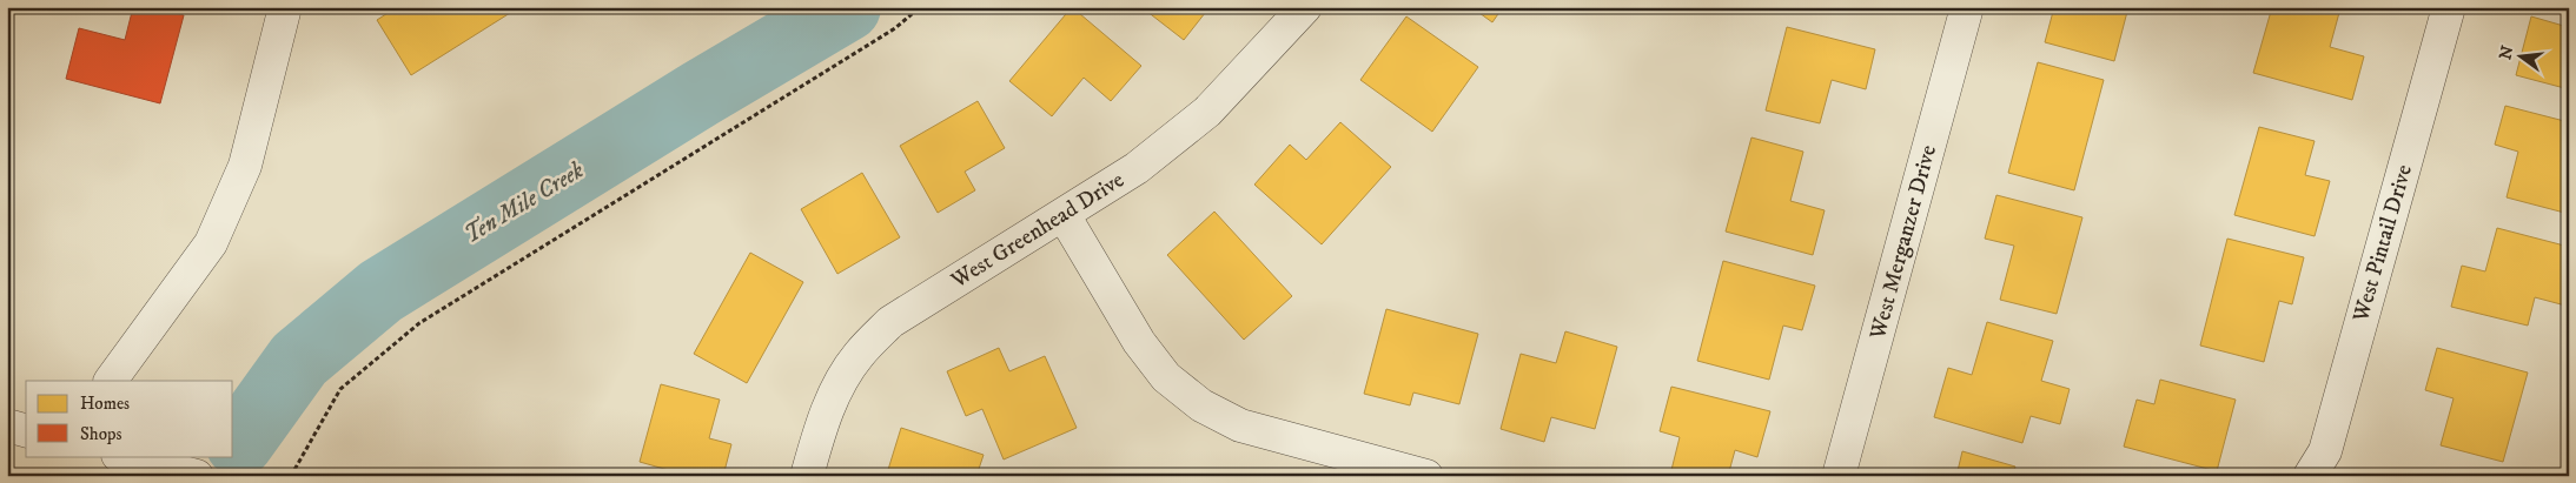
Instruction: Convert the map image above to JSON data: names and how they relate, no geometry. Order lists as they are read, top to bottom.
{
  "streets": {
    "street": ["West Greenhead Drive", "West Merganzer Drive", "West Pintail Drive"]
  },
  "water": ["Ten Mile Creek"],
  "legend": ["Homes", "Shops"],
  "north": "left"
}
